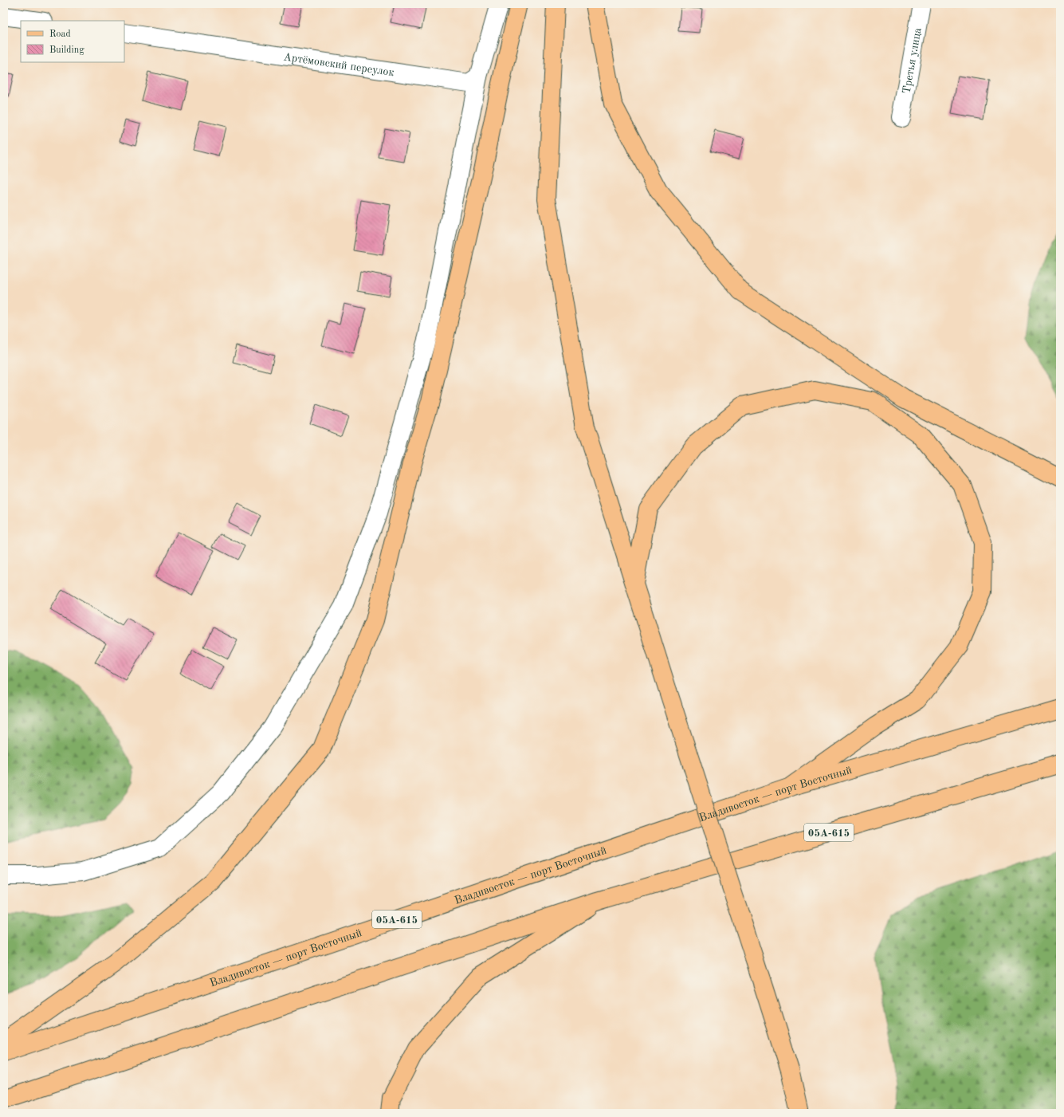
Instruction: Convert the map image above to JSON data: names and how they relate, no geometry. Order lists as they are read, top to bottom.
{
  "streets": {
    "main road": ["Владивосток — порт Восточный", "05А-615"],
    "street": ["Третья улица", "Артёмовский переулок"]
  },
  "legend": ["Road", "Building"]
}
